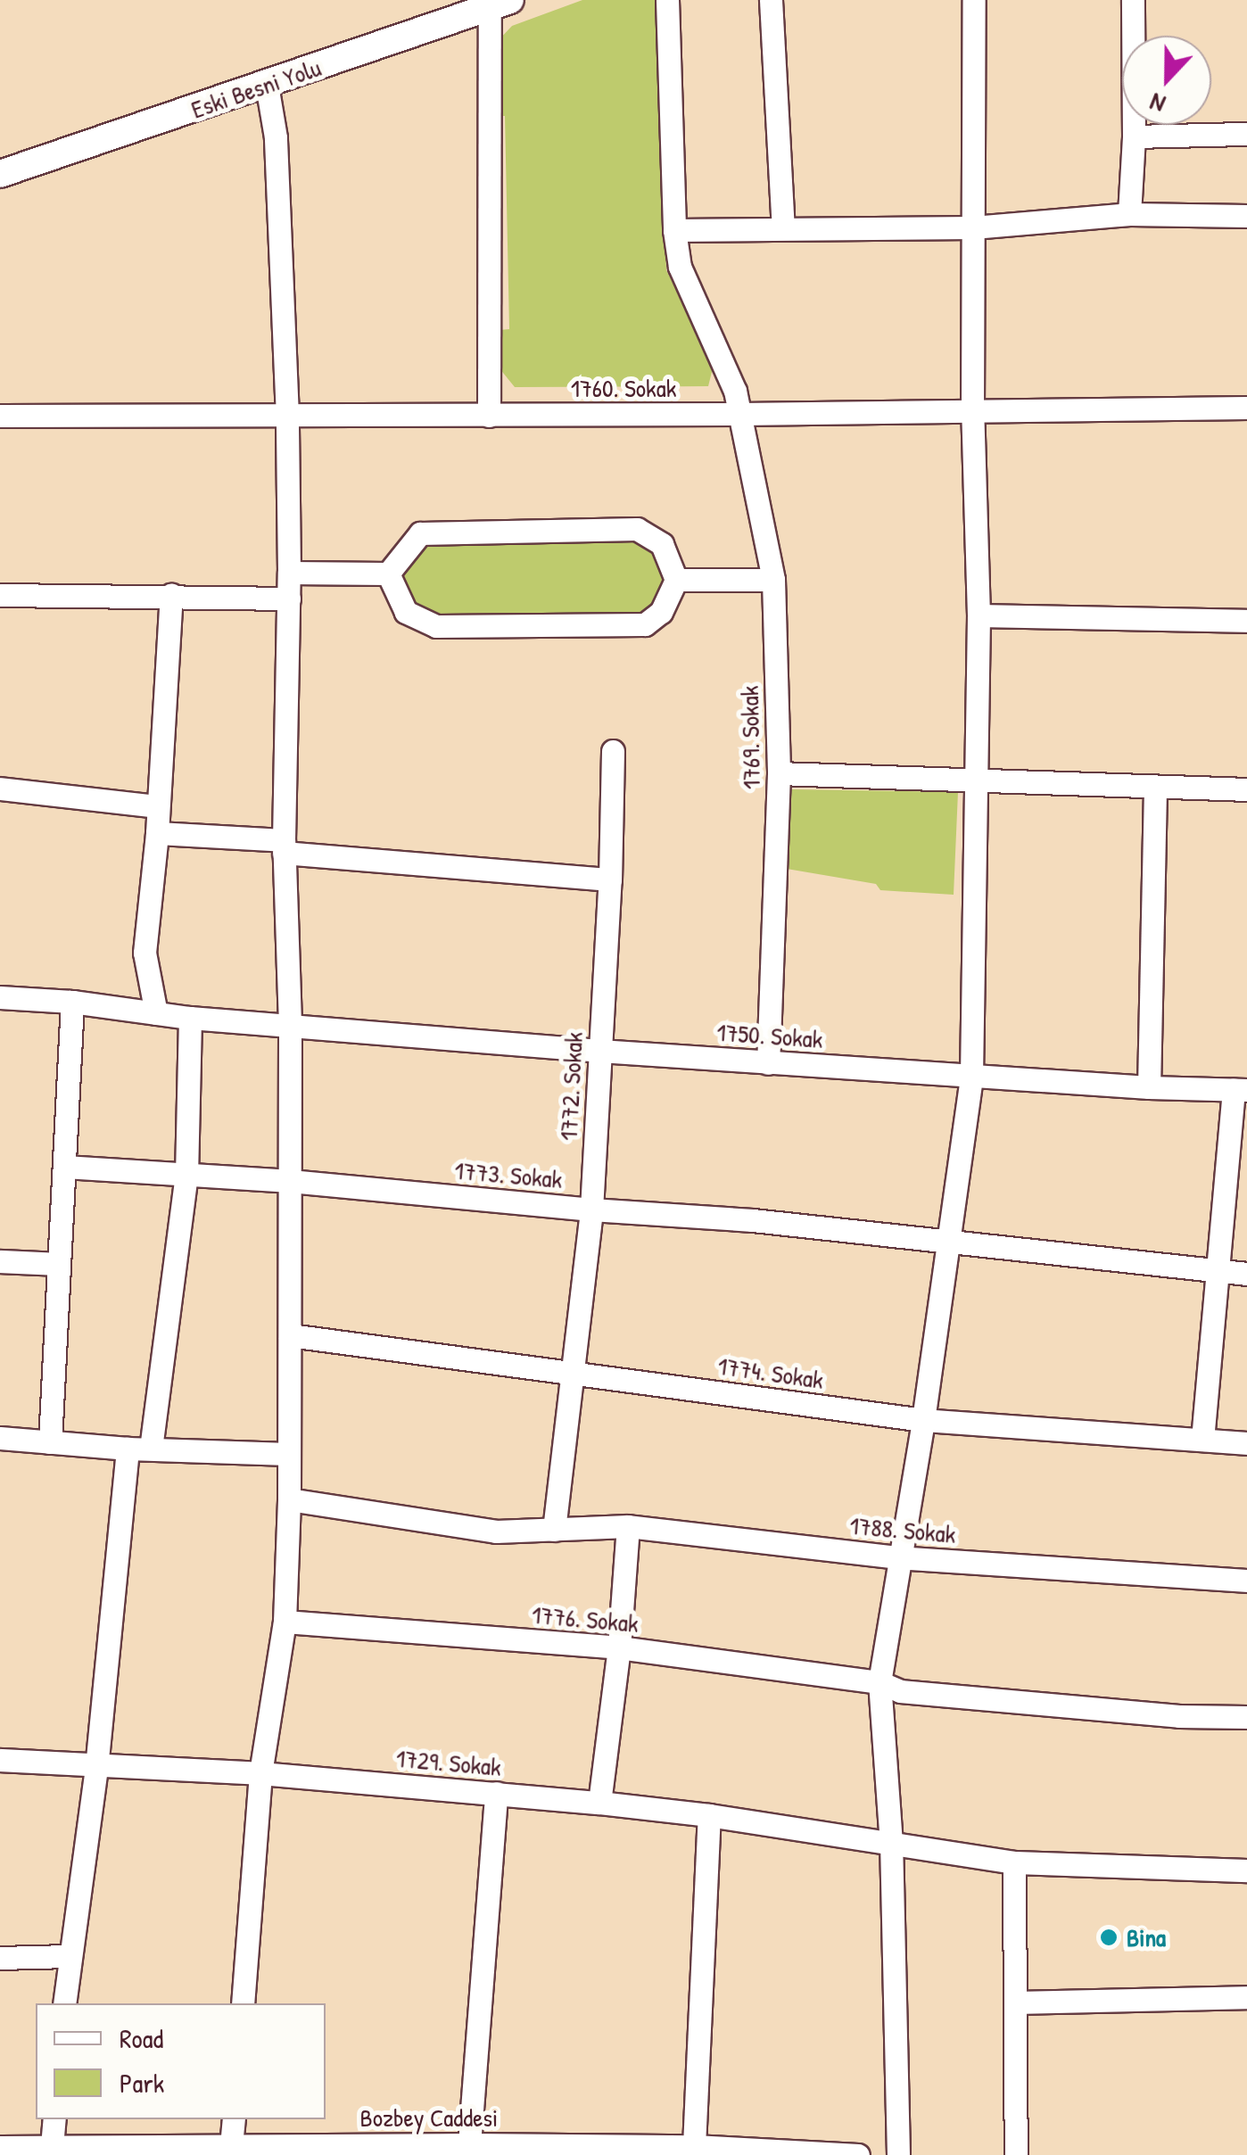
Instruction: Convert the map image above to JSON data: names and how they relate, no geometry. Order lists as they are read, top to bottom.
{
  "streets": {
    "main road": ["Eski Besni Yolu"],
    "street": [
      "1760. Sokak",
      "1769. Sokak",
      "1750. Sokak",
      "1772. Sokak",
      "1773. Sokak",
      "1774. Sokak",
      "1788. Sokak",
      "1776. Sokak",
      "1729. Sokak",
      "Bozbey Caddesi"
    ]
  },
  "crossings": [
    ["1760. Sokak", "1769. Sokak"],
    ["1769. Sokak", "1750. Sokak"],
    ["1750. Sokak", "1772. Sokak"],
    ["1772. Sokak", "1773. Sokak"],
    ["1772. Sokak", "1774. Sokak"],
    ["1772. Sokak", "1788. Sokak"]
  ],
  "places": ["Bina"],
  "legend": ["Road", "Park"],
  "north": "bottom"
}
